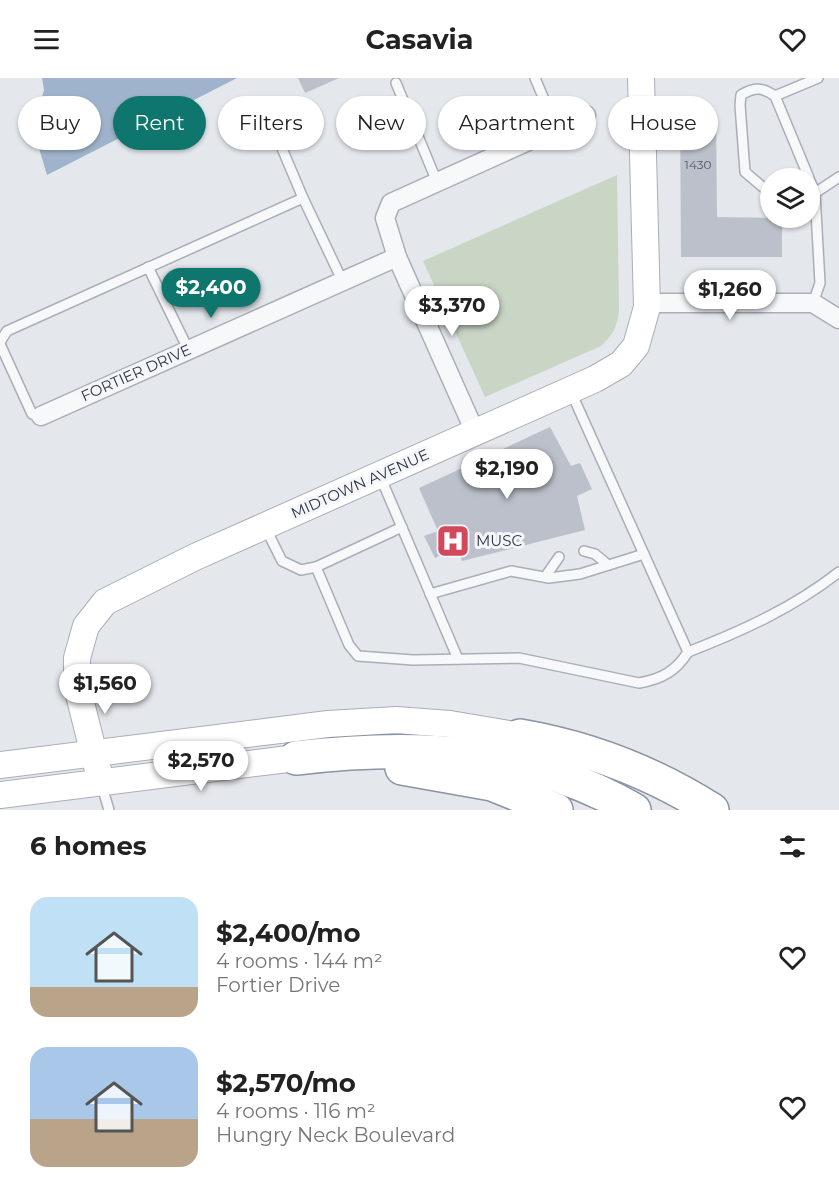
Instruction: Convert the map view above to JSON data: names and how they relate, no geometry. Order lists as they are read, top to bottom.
{
  "streets": {
    "street": ["FORTIER DRIVE", "MIDTOWN AVENUE"]
  },
  "places": {
    "hospital": ["MUSC"]
  },
  "house_numbers": ["1430"],
  "page": {
    "header": "Casavia",
    "chip": [
      "Buy",
      "Rent",
      "Filters",
      "New",
      "Apartment",
      "House"
    ],
    "price": [
      "$2,400",
      "$1,260",
      "$3,370",
      "$2,190",
      "$1,560",
      "$2,570"
    ],
    "heading": "6 homes",
    "list": [
      {
        "name": "$2,400/mo",
        "note": "4 rooms · 144 m² · Fortier Drive"
      },
      {
        "name": "$2,570/mo",
        "note": "4 rooms · 116 m² · Hungry Neck Boulevard"
      }
    ]
  }
}
